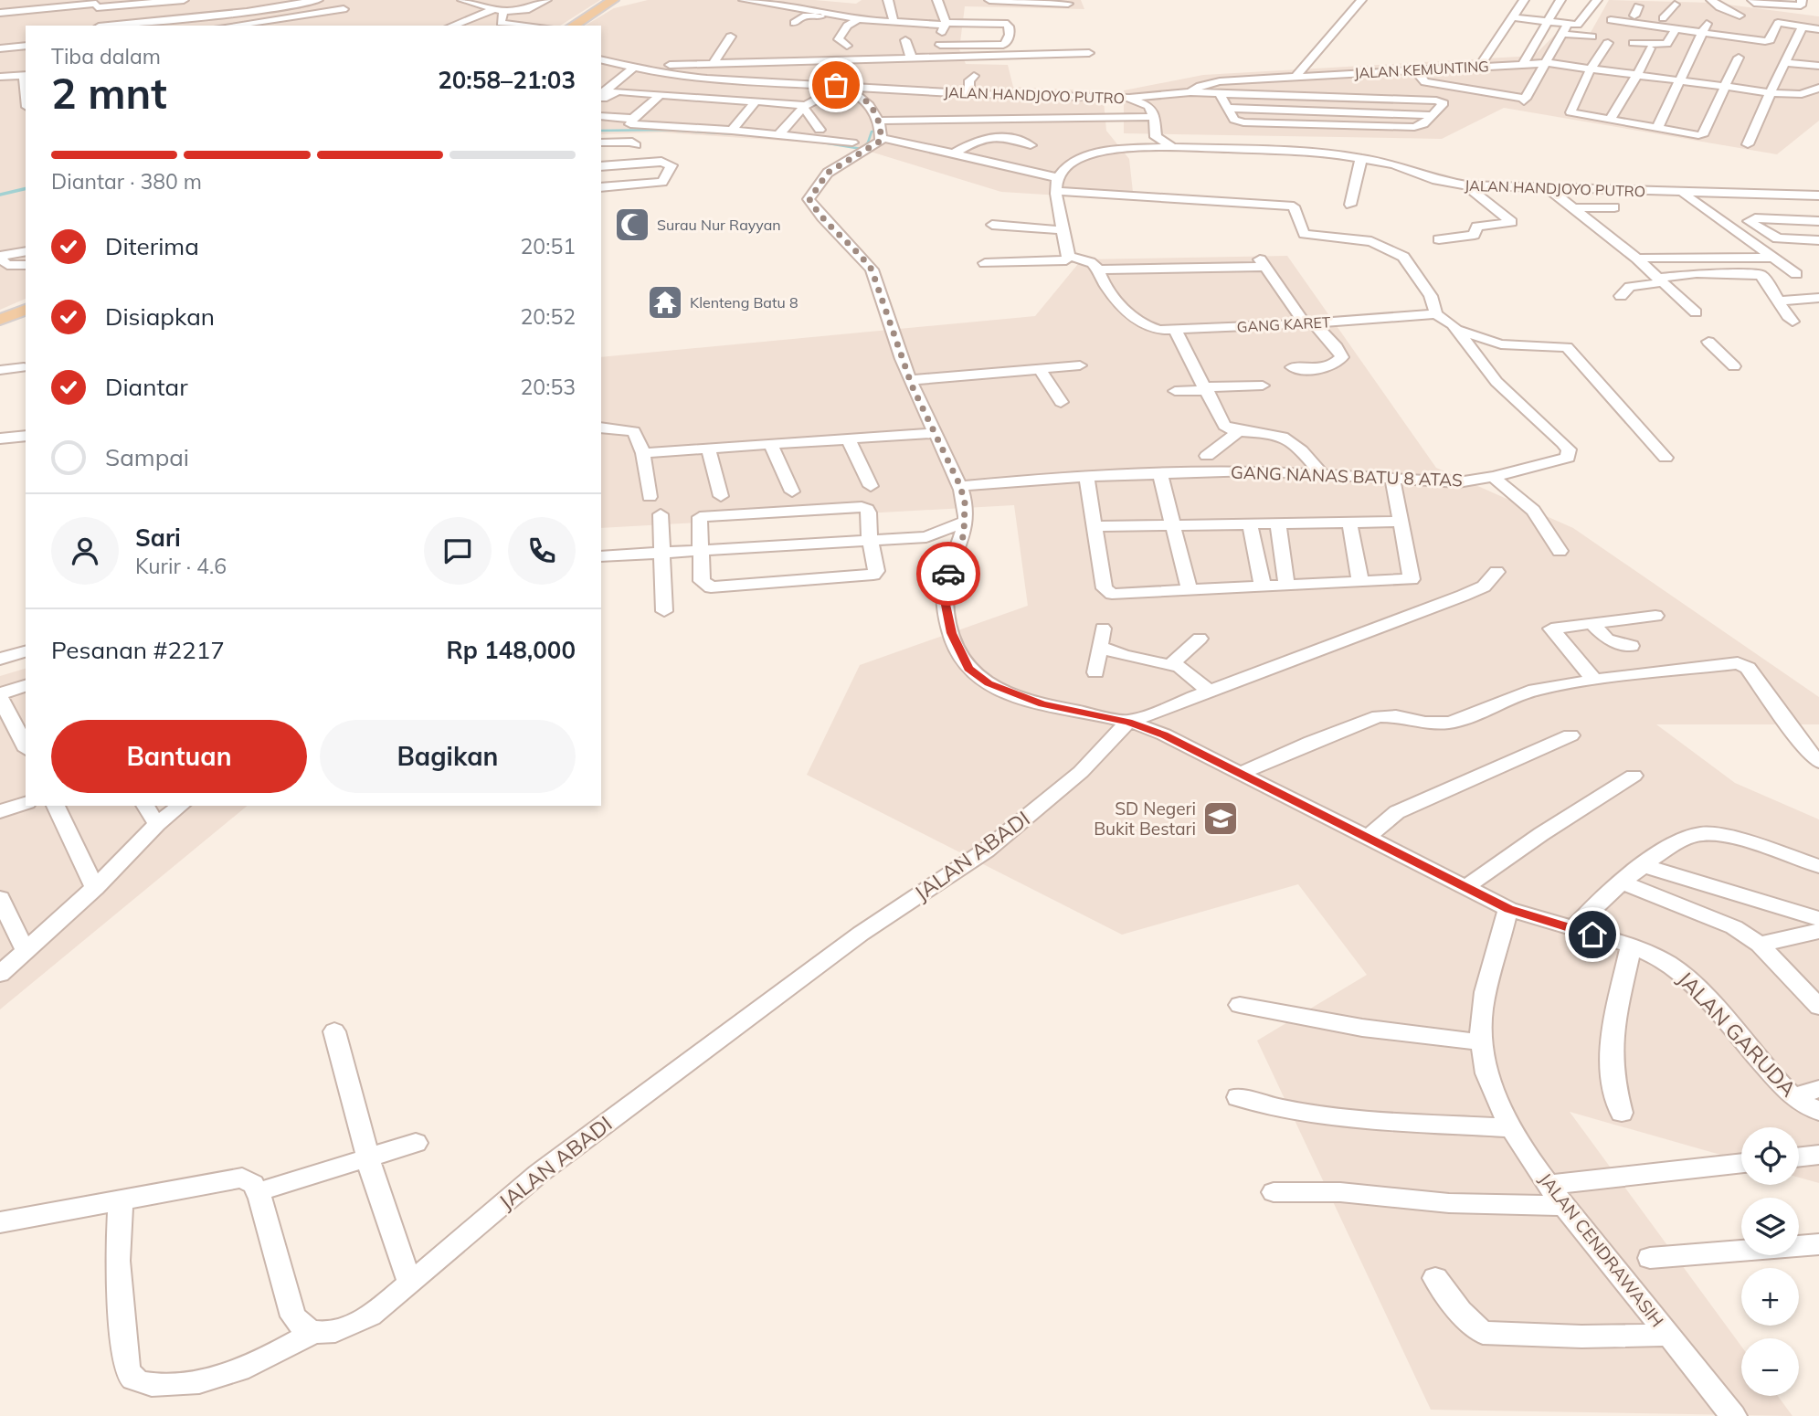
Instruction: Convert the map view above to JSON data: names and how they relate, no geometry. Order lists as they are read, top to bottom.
{
  "streets": {
    "street": [
      "JALAN KEMUNTING",
      "JALAN HANDJOYO PUTRO",
      "GANG KARET",
      "GANG NANAS BATU 8 ATAS",
      "JALAN ABADI",
      "JALAN GARUDA",
      "JALAN CENDRAWASIH"
    ]
  },
  "crossings": [
    ["GANG KARET", "GANG NANAS BATU 8 ATAS"],
    ["JALAN GARUDA", "JALAN CENDRAWASIH"]
  ],
  "places": {
    "mosque": ["Surau Nur Rayyan"],
    "temple": ["Klenteng Batu 8"],
    "school or university": ["SD Negeri Bukit Bestari"]
  },
  "page": {
    "heading": ["2 mnt", "Tiba dalam", "20:58–21:03"],
    "panel": [
      "Sari",
      "Kurir · 4.6",
      "Pesanan #2217",
      "Rp 148,000"
    ],
    "bar": "Diantar · 380 m",
    "list": [
      ["Diterima", "20:51"],
      ["Disiapkan", "20:52"],
      ["Diantar", "20:53"],
      "Sampai"
    ],
    "buttons": ["Bantuan", "Bagikan"],
    "map_buttons": ["+", "−"]
  }
}
